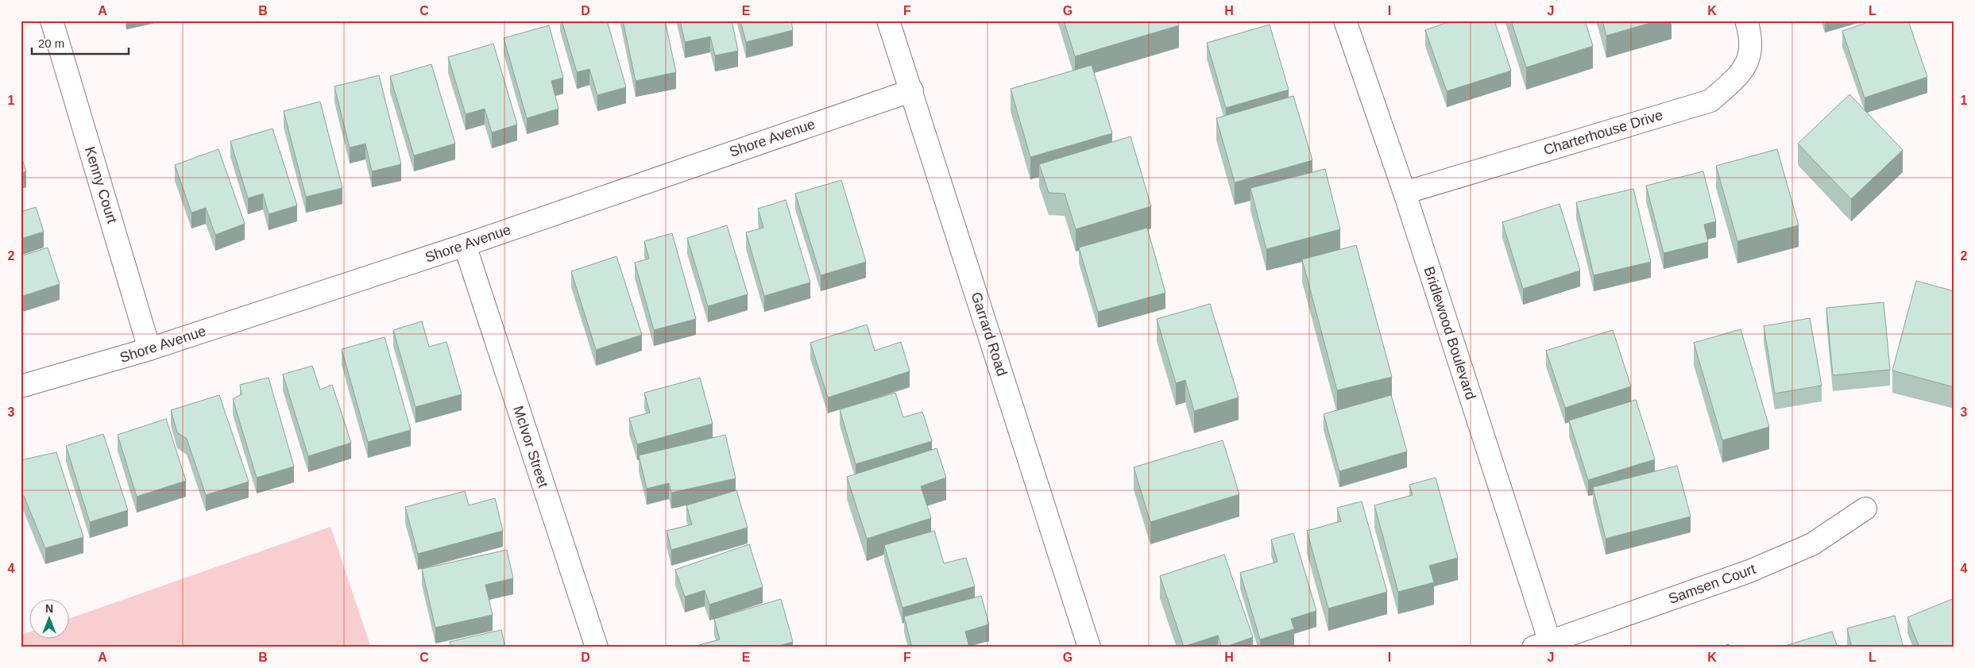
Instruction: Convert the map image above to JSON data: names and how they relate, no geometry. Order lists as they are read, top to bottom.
{
  "streets": {
    "street": [
      "Charterhouse Drive",
      "Shore Avenue",
      "Kenny Court",
      "Bridlewood Boulevard",
      "Garrard Road",
      "McIvor Street",
      "Samsen Court"
    ]
  },
  "crossings": [
    ["Charterhouse Drive", "Bridlewood Boulevard"],
    ["Shore Avenue", "Kenny Court"],
    ["Shore Avenue", "Garrard Road"],
    ["Shore Avenue", "McIvor Street"],
    ["Bridlewood Boulevard", "Samsen Court"]
  ],
  "scale_bar": "20 m",
  "north": "top",
  "grid": {
    "columns": [
      "A",
      "B",
      "C",
      "D",
      "E",
      "F",
      "G",
      "H",
      "I",
      "J",
      "K",
      "L"
    ],
    "rows": [
      "1",
      "2",
      "3",
      "4"
    ]
  }
}
